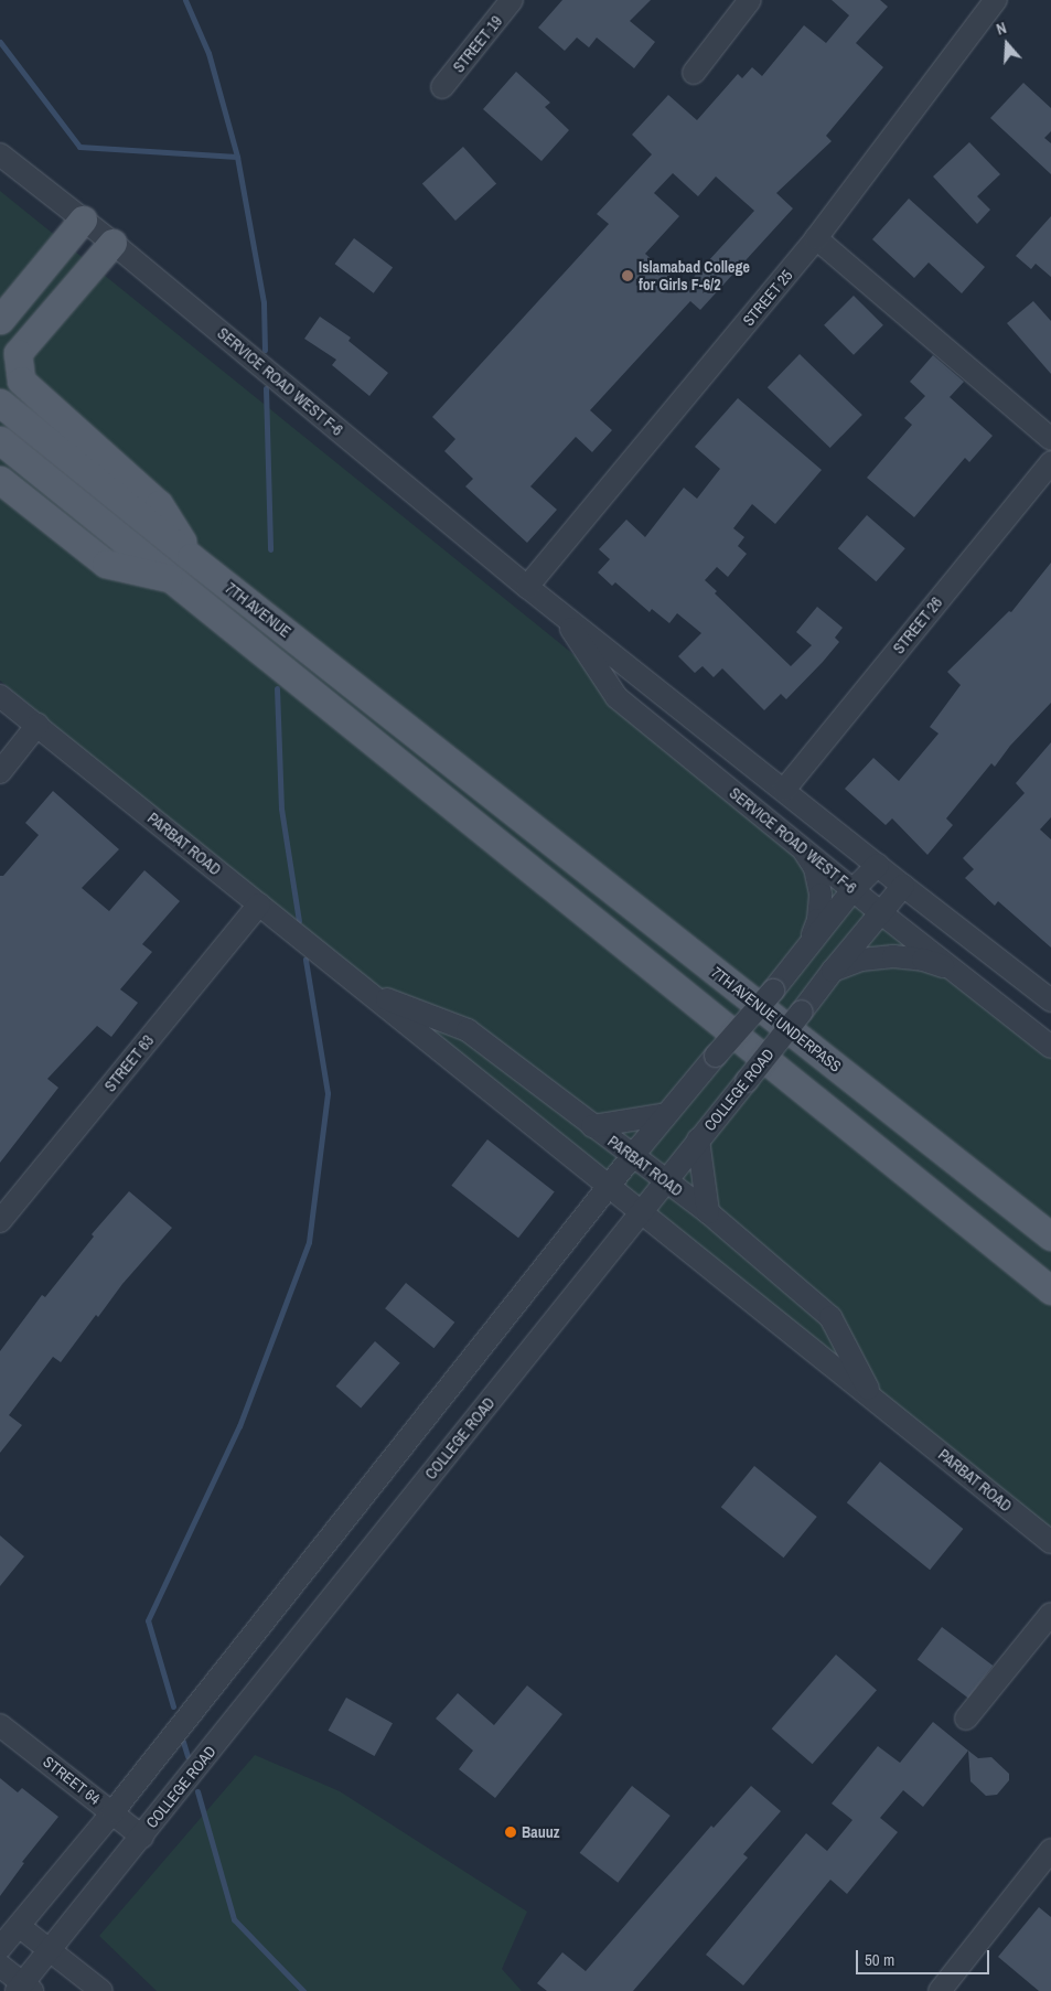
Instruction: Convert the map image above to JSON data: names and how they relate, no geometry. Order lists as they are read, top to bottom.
{
  "streets": {
    "main road": ["7TH AVENUE", "7TH AVENUE UNDERPASS"],
    "street": [
      "STREET 19",
      "STREET 25",
      "SERVICE ROAD WEST F-6",
      "STREET 26",
      "PARBAT ROAD",
      "STREET 63",
      "COLLEGE ROAD",
      "STREET 64"
    ]
  },
  "crossings": [
    ["STREET 25", "SERVICE ROAD WEST F-6"],
    ["SERVICE ROAD WEST F-6", "STREET 26"],
    ["SERVICE ROAD WEST F-6", "COLLEGE ROAD"],
    ["7TH AVENUE", "7TH AVENUE UNDERPASS"],
    ["PARBAT ROAD", "STREET 63"],
    ["PARBAT ROAD", "COLLEGE ROAD"],
    ["COLLEGE ROAD", "STREET 64"]
  ],
  "places": ["Islamabad College for Girls F-6/2", "Bauuz"],
  "scale_bar": "50 m",
  "north": "top"
}
